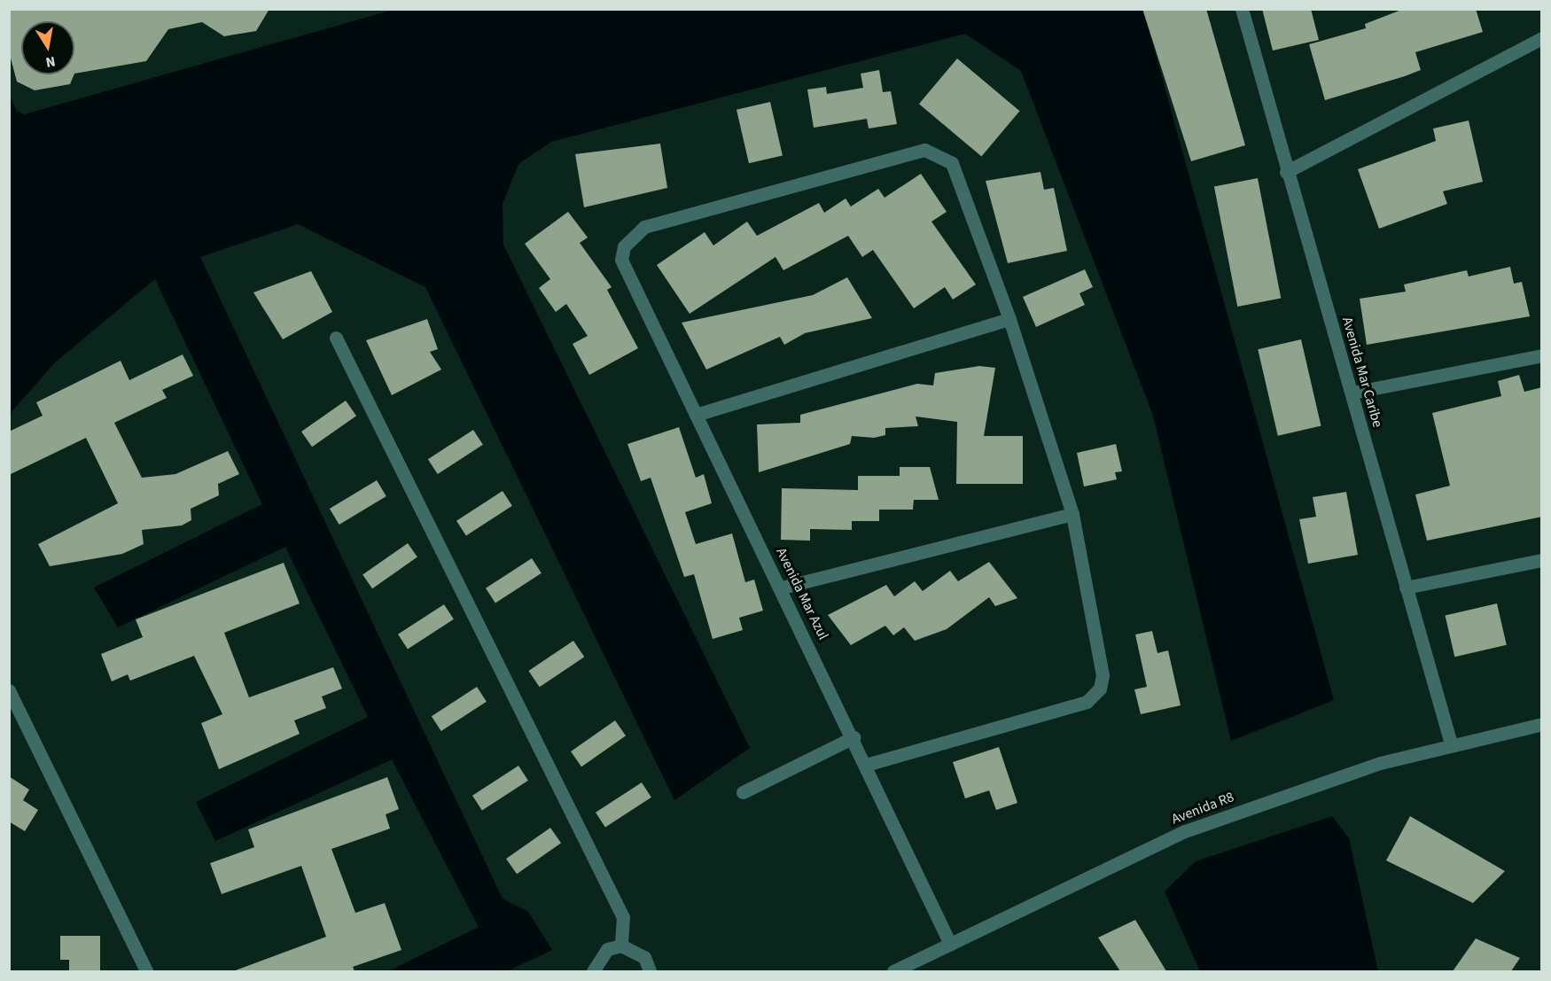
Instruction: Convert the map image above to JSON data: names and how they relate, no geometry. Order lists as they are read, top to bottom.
{
  "streets": {
    "street": ["Avenida Mar Caribe", "Avenida Mar Azul", "Avenida R8"]
  },
  "crossings": [
    ["Avenida Mar Caribe", "Avenida R8"],
    ["Avenida Mar Azul", "Avenida R8"]
  ],
  "north": "bottom"
}
